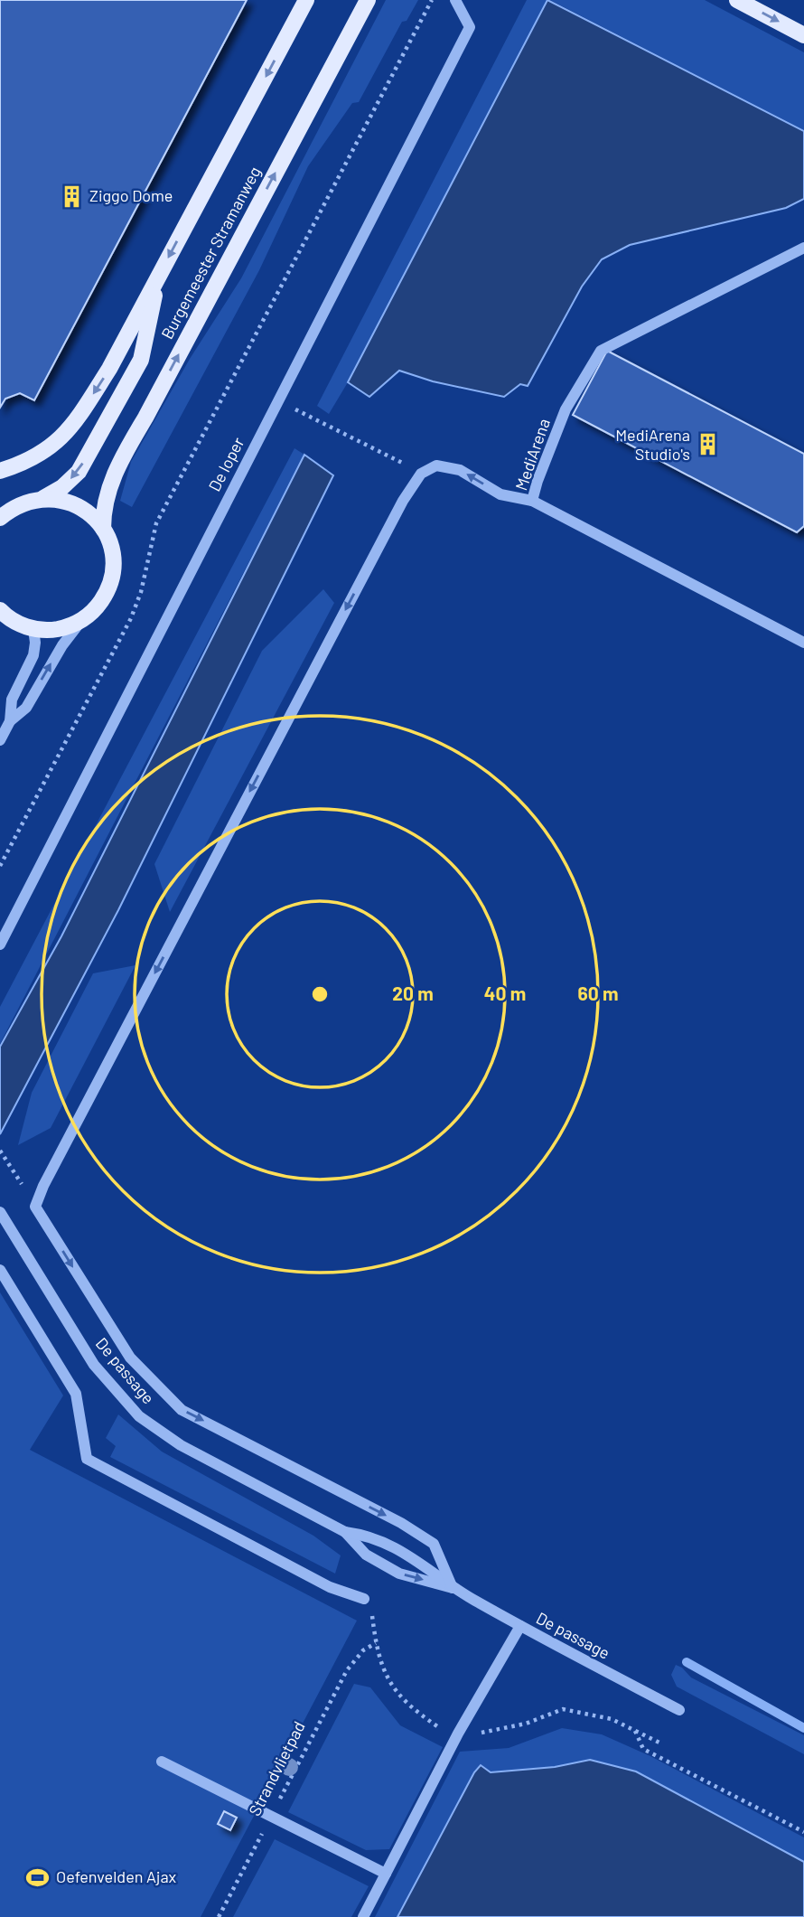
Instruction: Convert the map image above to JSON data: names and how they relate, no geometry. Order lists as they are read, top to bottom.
{
  "streets": {
    "main road": ["Burgemeester Stramanweg"],
    "street": ["MediArena", "De loper", "De passage"],
    "path": ["Strandvlietpad"]
  },
  "places": {
    "building": ["Ziggo Dome", "MediArena Studio's"],
    "sports": ["Oefenvelden Ajax"]
  },
  "rings": ["20 m", "40 m", "60 m"]
}
